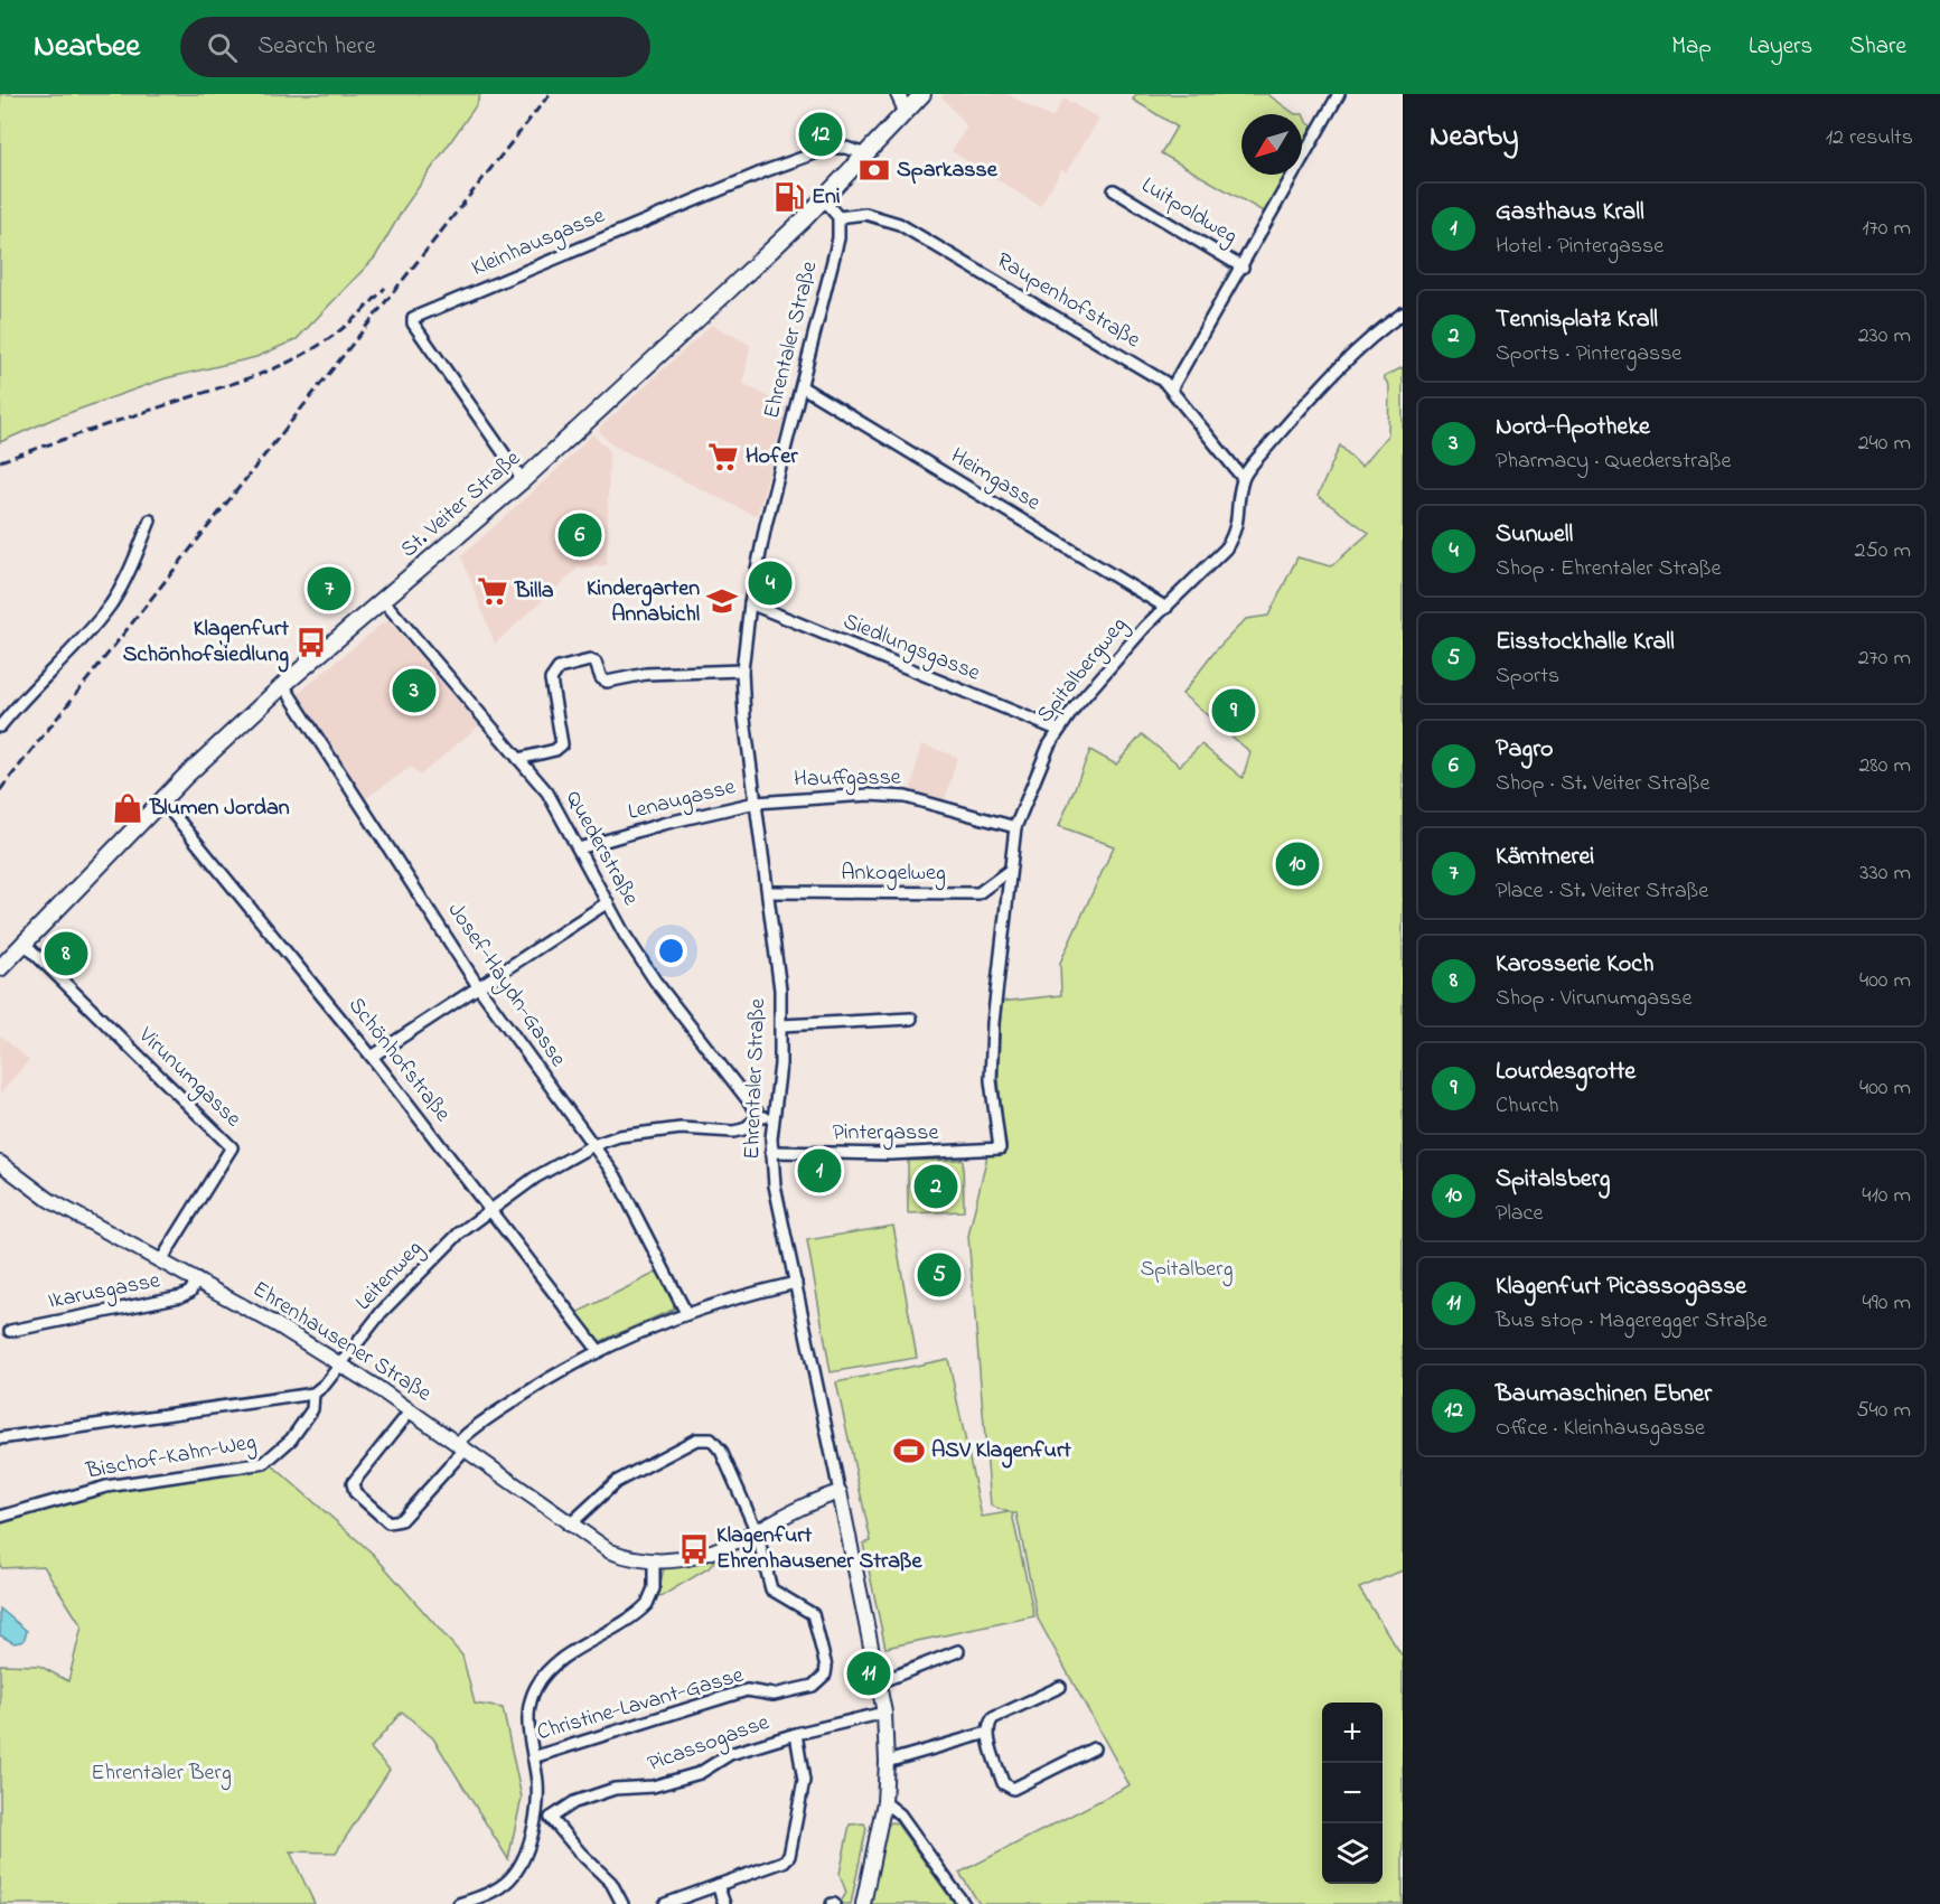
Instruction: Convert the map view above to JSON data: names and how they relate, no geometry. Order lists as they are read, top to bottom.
{
  "streets": {
    "main road": ["St. Veiter Straße"],
    "street": [
      "Luitpoldweg",
      "Kleinhausgasse",
      "Raupenhofstraße",
      "Ehrentaler Straße",
      "Heimgasse",
      "Siedlungsgasse",
      "Spitalbergweg",
      "Hauffgasse",
      "Lenaugasse",
      "Quederstraße",
      "Ankogelweg",
      "Josef-Haydn-Gasse",
      "Schönhofstraße",
      "Virunumgasse",
      "Pintergasse",
      "Leitenweg",
      "Ikarusgasse",
      "Ehrenhausener Straße",
      "Bischof-Kahn-Weg",
      "Christine-Lavant-Gasse",
      "Picassogasse"
    ]
  },
  "crossings": [
    ["Kleinhausgasse", "St. Veiter Straße"],
    ["Raupenhofstraße", "Ehrentaler Straße"],
    ["Raupenhofstraße", "Spitalbergweg"],
    ["Ehrentaler Straße", "Heimgasse"],
    ["Ehrentaler Straße", "Siedlungsgasse"],
    ["Ehrentaler Straße", "Hauffgasse"],
    ["Ehrentaler Straße", "Lenaugasse"],
    ["Ehrentaler Straße", "Ankogelweg"],
    ["Ehrentaler Straße", "Pintergasse"],
    ["Heimgasse", "Spitalbergweg"],
    ["St. Veiter Straße", "Quederstraße"],
    ["St. Veiter Straße", "Josef-Haydn-Gasse"],
    ["St. Veiter Straße", "Schönhofstraße"],
    ["St. Veiter Straße", "Virunumgasse"],
    ["Siedlungsgasse", "Spitalbergweg"],
    ["Spitalbergweg", "Hauffgasse"],
    ["Spitalbergweg", "Ankogelweg"],
    ["Spitalbergweg", "Pintergasse"],
    ["Hauffgasse", "Lenaugasse"],
    ["Lenaugasse", "Quederstraße"],
    ["Quederstraße", "Leitenweg"],
    ["Josef-Haydn-Gasse", "Leitenweg"],
    ["Schönhofstraße", "Leitenweg"],
    ["Virunumgasse", "Ehrenhausener Straße"],
    ["Leitenweg", "Ehrenhausener Straße"],
    ["Leitenweg", "Bischof-Kahn-Weg"],
    ["Ikarusgasse", "Ehrenhausener Straße"]
  ],
  "parks": ["Spitalberg", "Ehrentaler Berg"],
  "places": {
    "bank": ["Sparkasse"],
    "fuel station": ["Eni"],
    "supermarket": ["Hofer", "Billa"],
    "school or university": ["Kindergarten Annabichl"],
    "bus stop": ["Klagenfurt Schönhofsiedlung", "Klagenfurt Ehrenhausener Straße"],
    "shop": ["Blumen Jordan"],
    "sports": ["ASV Klagenfurt"]
  },
  "north": "bottom left",
  "page": {
    "header": "Nearbee",
    "search": "Search here",
    "nav": ["Map", "Layers", "Share"],
    "heading": ["Nearby", "12 results"],
    "pins": [
      "12",
      "6",
      "4",
      "7",
      "3",
      "9",
      "10",
      "8",
      "1",
      "2",
      "5",
      "11"
    ],
    "list": [
      {
        "mark": "1",
        "name": "Gasthaus Krall",
        "note": "Hotel · Pintergasse",
        "value": "170 m"
      },
      {
        "mark": "2",
        "name": "Tennisplatz Krall",
        "note": "Sports · Pintergasse",
        "value": "230 m"
      },
      {
        "mark": "3",
        "name": "Nord-Apotheke",
        "note": "Pharmacy · Quederstraße",
        "value": "240 m"
      },
      {
        "mark": "4",
        "name": "Sunwell",
        "note": "Shop · Ehrentaler Straße",
        "value": "250 m"
      },
      {
        "mark": "5",
        "name": "Eisstockhalle Krall",
        "note": "Sports",
        "value": "270 m"
      },
      {
        "mark": "6",
        "name": "Pagro",
        "note": "Shop · St. Veiter Straße",
        "value": "280 m"
      },
      {
        "mark": "7",
        "name": "Kärntnerei",
        "note": "Place · St. Veiter Straße",
        "value": "330 m"
      },
      {
        "mark": "8",
        "name": "Karosserie Koch",
        "note": "Shop · Virunumgasse",
        "value": "400 m"
      },
      {
        "mark": "9",
        "name": "Lourdesgrotte",
        "note": "Church",
        "value": "400 m"
      },
      {
        "mark": "10",
        "name": "Spitalsberg",
        "note": "Place",
        "value": "410 m"
      },
      {
        "mark": "11",
        "name": "Klagenfurt Picassogasse",
        "note": "Bus stop · Mageregger Straße",
        "value": "490 m"
      },
      {
        "mark": "12",
        "name": "Baumaschinen Ebner",
        "note": "Office · Kleinhausgasse",
        "value": "540 m"
      }
    ],
    "map_buttons": ["+", "−"]
  }
}
